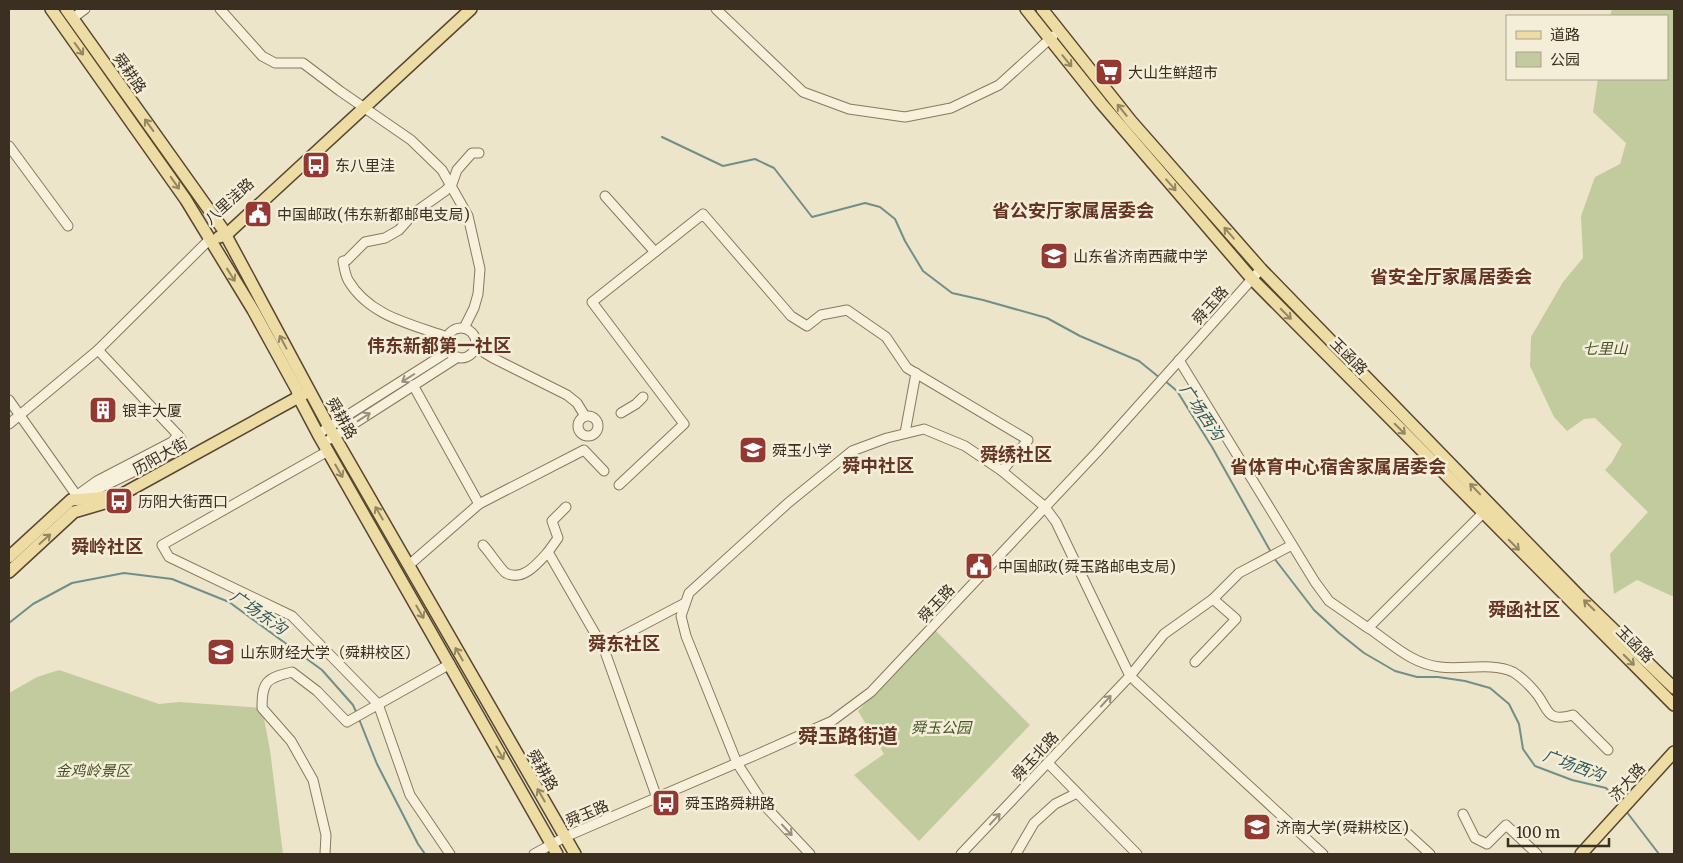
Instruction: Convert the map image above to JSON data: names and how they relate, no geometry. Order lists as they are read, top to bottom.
{
  "streets": {
    "main road": [
      "舜耕路",
      "八里洼路",
      "玉函路",
      "历阳大街",
      "济大路"
    ],
    "street": ["舜玉路", "舜玉北路"]
  },
  "crossings": [
    ["舜耕路", "八里洼路"],
    ["舜耕路", "舜玉路"],
    ["舜耕路", "历阳大街"],
    ["舜玉路", "玉函路"]
  ],
  "districts": [
    "省公安厅家属居委会",
    "省安全厅家属居委会",
    "伟东新都第一社区",
    "舜绣社区",
    "舜中社区",
    "省体育中心宿舍家属居委会",
    "舜岭社区",
    "舜函社区",
    "舜东社区",
    "舜玉路街道"
  ],
  "water": ["广场西沟", "广场东沟"],
  "parks": ["七里山", "舜玉公园", "金鸡岭景区"],
  "places": {
    "supermarket": ["大山生鲜超市"],
    "bus stop": ["东八里洼", "历阳大街西口", "舜玉路舜耕路"],
    "public building": ["中国邮政(伟东新都邮电支局)", "中国邮政(舜玉路邮电支局)"],
    "school or university": [
      "山东省济南西藏中学",
      "舜玉小学",
      "山东财经大学（舜耕校区）",
      "济南大学(舜耕校区)"
    ],
    "building": ["银丰大厦"]
  },
  "legend": ["道路", "公园"],
  "scale_bar": "100 m"
}
